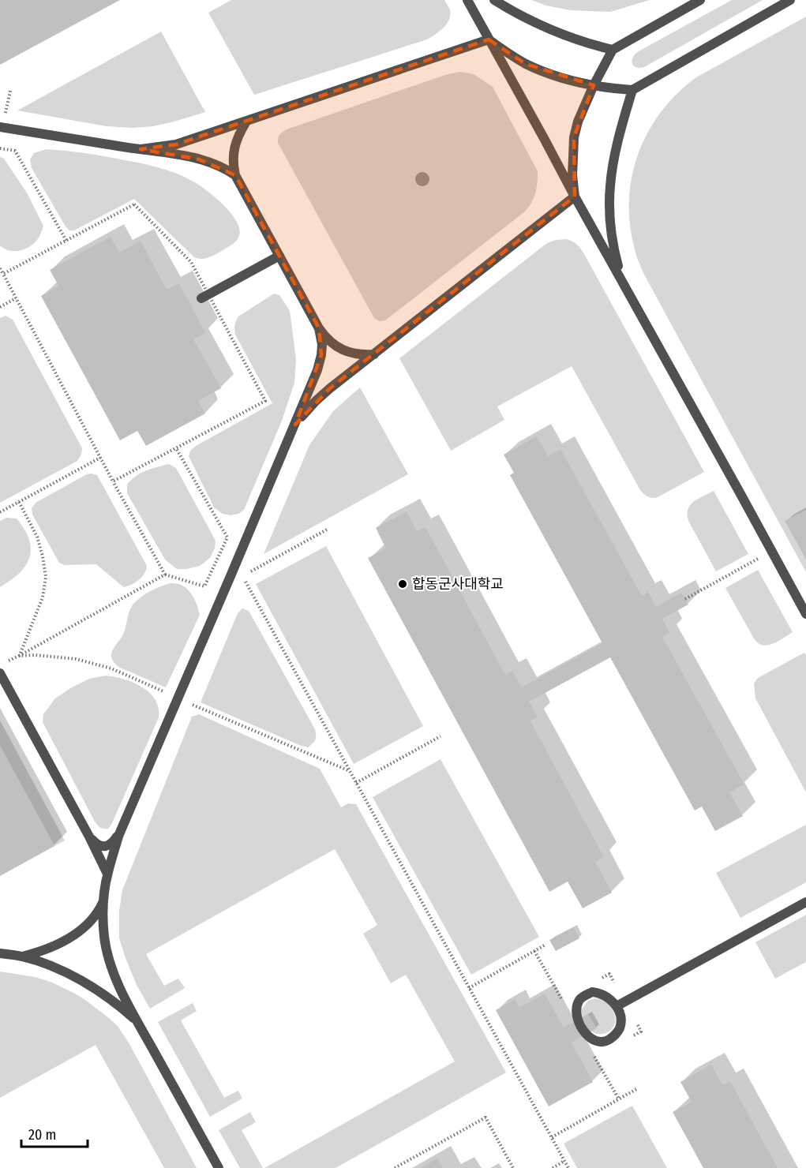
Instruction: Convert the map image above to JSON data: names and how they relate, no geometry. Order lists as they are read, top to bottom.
{
  "places": ["합동군사대학교"],
  "scale_bar": "20 m"
}
